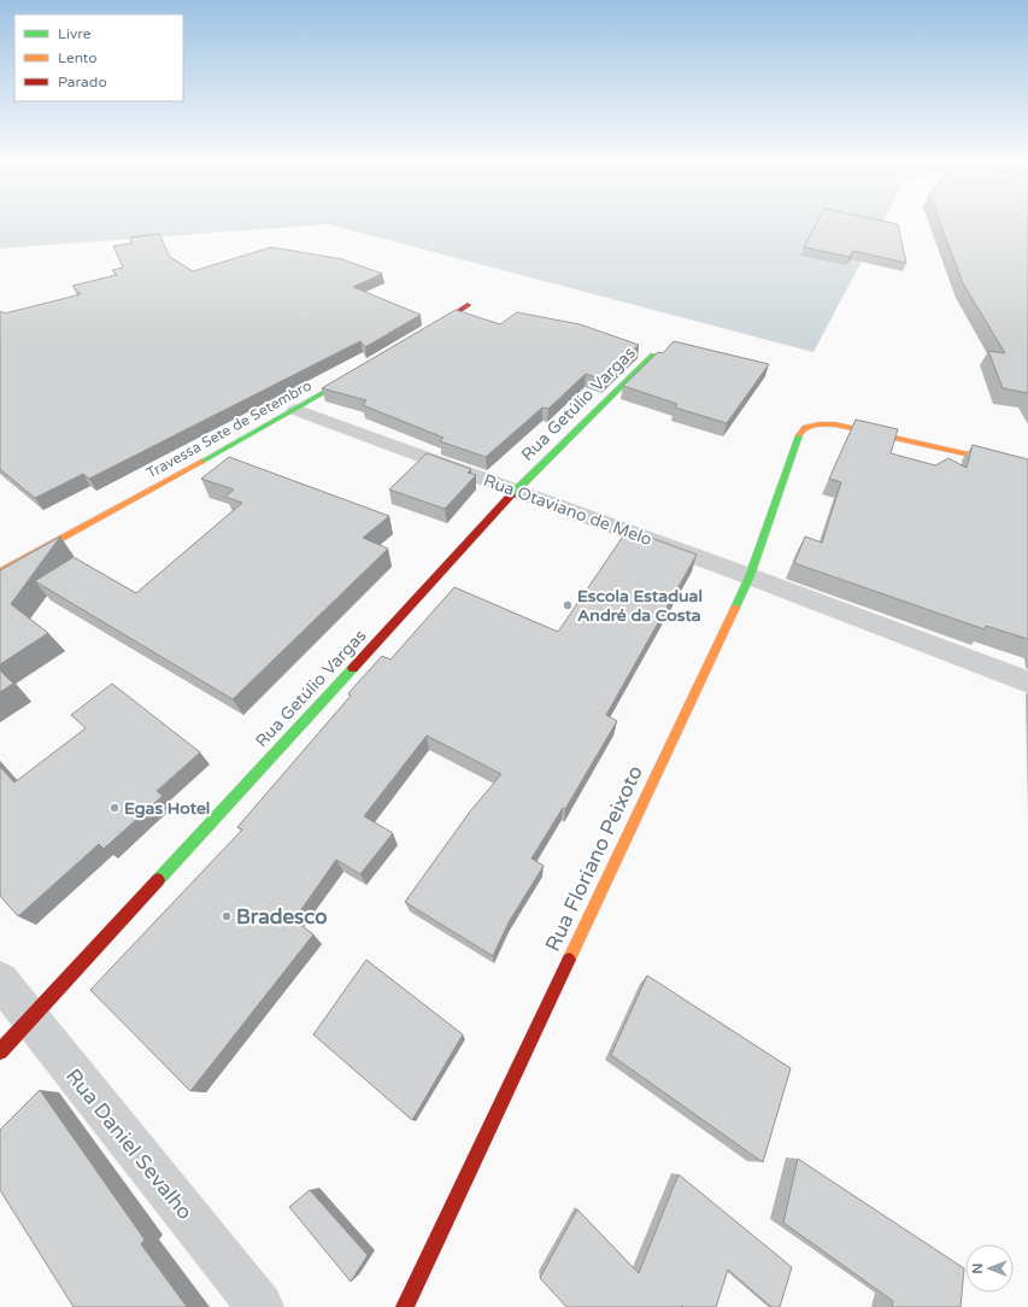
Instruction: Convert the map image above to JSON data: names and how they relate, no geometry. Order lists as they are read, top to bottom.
{
  "streets": {
    "street": [
      "Rua Getúlio Vargas",
      "Travessa Sete de Setembro",
      "Rua Otaviano de Melo",
      "Rua Floriano Peixoto",
      "Rua Daniel Sevalho"
    ]
  },
  "crossings": [
    ["Rua Getúlio Vargas", "Rua Otaviano de Melo"],
    ["Rua Getúlio Vargas", "Rua Daniel Sevalho"],
    ["Travessa Sete de Setembro", "Rua Otaviano de Melo"],
    ["Rua Otaviano de Melo", "Rua Floriano Peixoto"]
  ],
  "places": ["Escola Estadual André da Costa", "Egas Hotel", "Bradesco"],
  "legend": ["Livre", "Lento", "Parado"],
  "north": "left"
}
